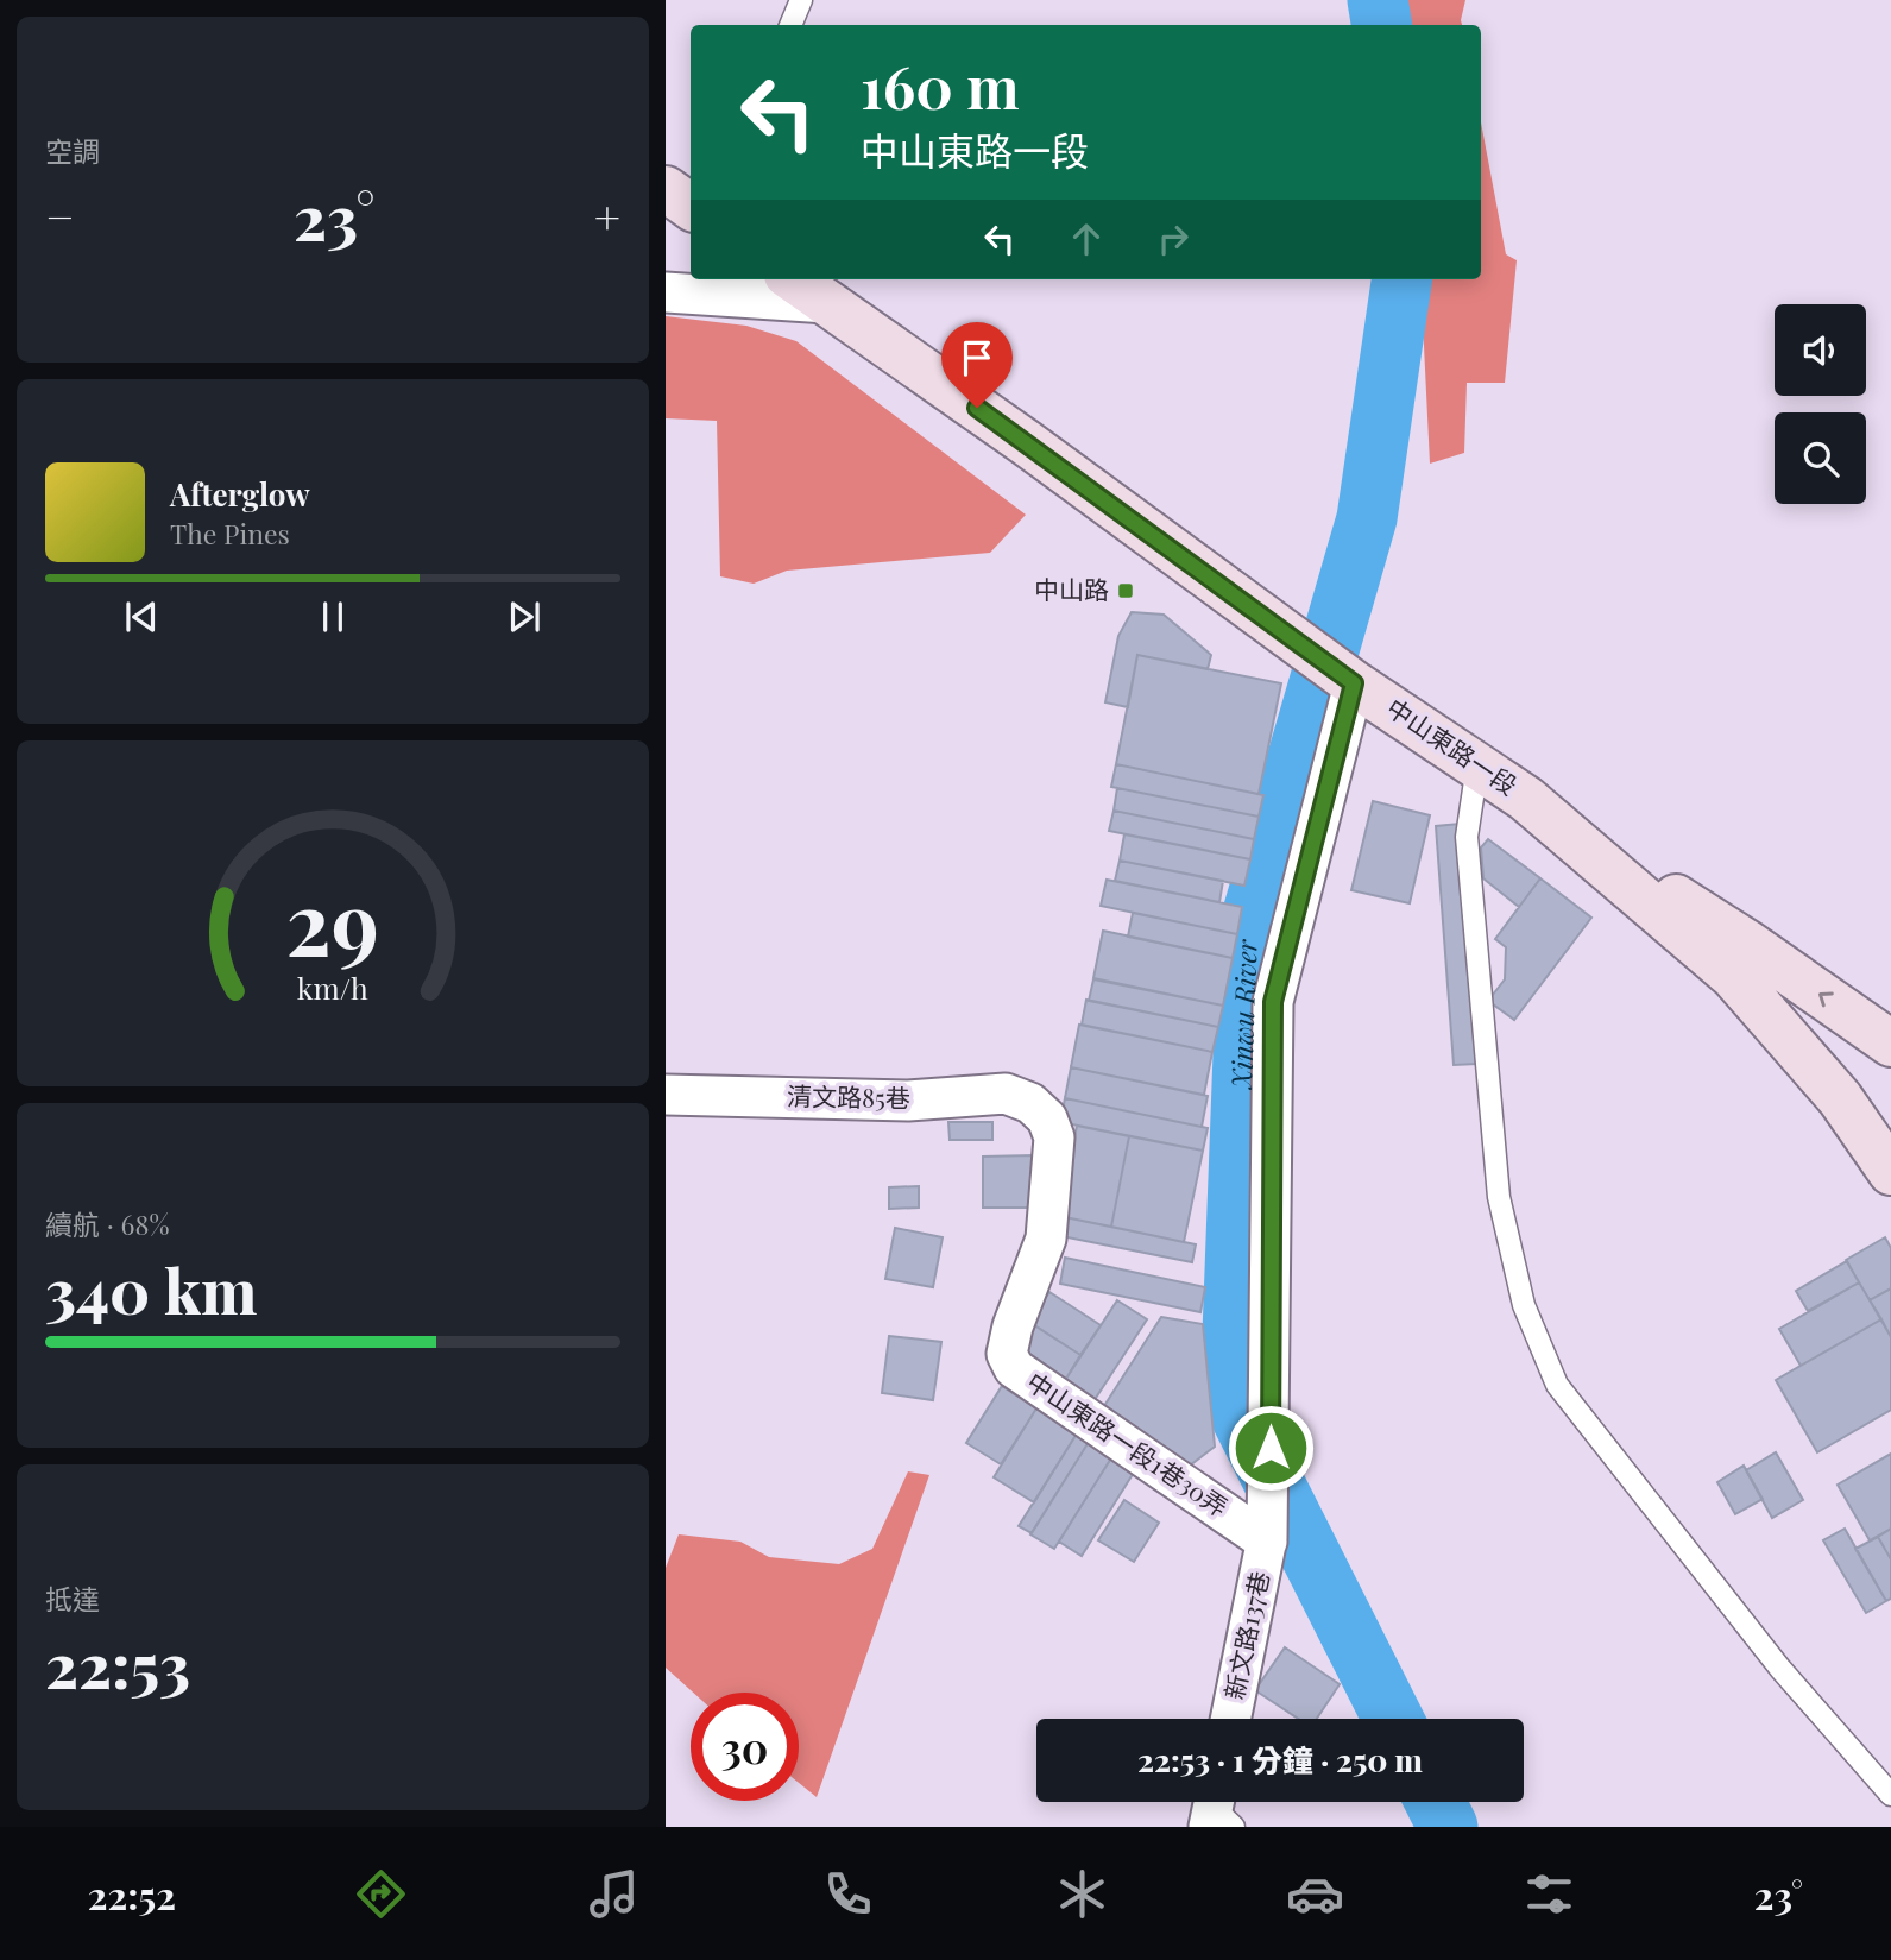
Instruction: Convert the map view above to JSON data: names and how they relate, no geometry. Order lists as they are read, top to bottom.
{
  "streets": {
    "main road": ["中山東路一段"],
    "street": ["清文路85巷", "中山東路一段1巷30弄", "新文路137巷"]
  },
  "crossings": [
    ["中山東路一段", "新文路137巷"],
    ["清文路85巷", "中山東路一段1巷30弄"],
    ["中山東路一段1巷30弄", "新文路137巷"]
  ],
  "water": ["Xinwu River"],
  "places": {
    "transit": ["中山路"]
  },
  "page": {
    "tile": [
      "空調",
      ["續航 · 68%", "340 km"],
      ["抵達", "22:53"]
    ],
    "turn": ["160 m", "中山東路一段"],
    "heat": ["−", "23°", "+"],
    "song": ["Afterglow", "The Pines"],
    "limit": "30",
    "trip": "22:53 · 1 分鐘 · 250 m",
    "tabs": ["22:52", "23°"],
    "gauge": ["29", "km/h"]
  }
}
